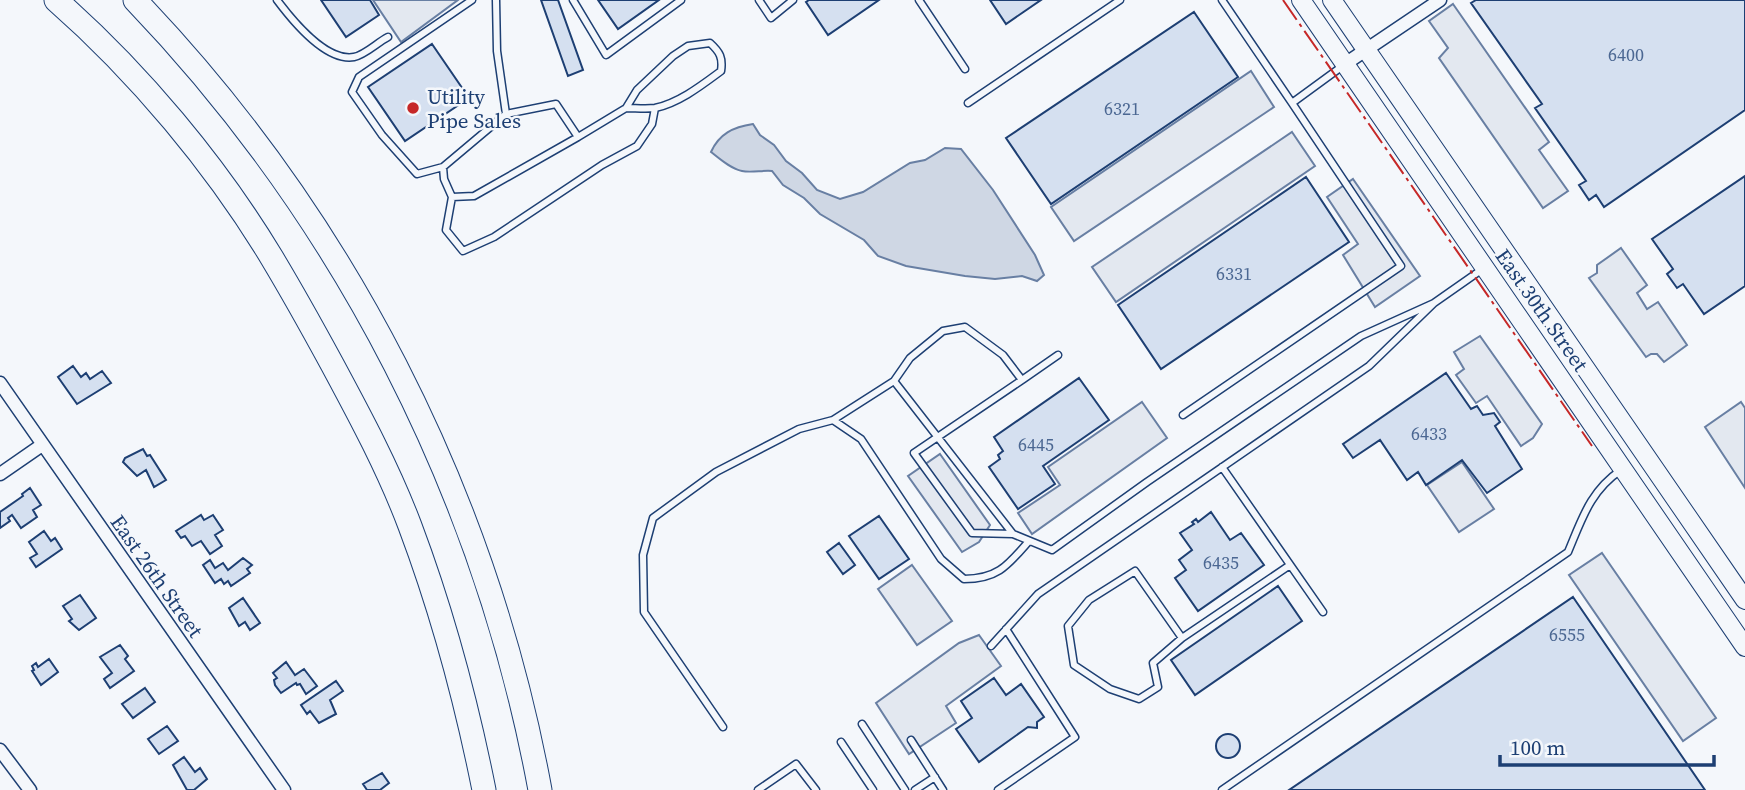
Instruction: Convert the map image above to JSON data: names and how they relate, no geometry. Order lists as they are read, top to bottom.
{
  "streets": {
    "main road": ["East 30th Street"],
    "street": ["East 26th Street"]
  },
  "places": ["Utility Pipe Sales"],
  "house_numbers": [
    "6400",
    "6321",
    "6331",
    "6433",
    "6445",
    "6435",
    "6555"
  ],
  "scale_bar": "100 m"
}
